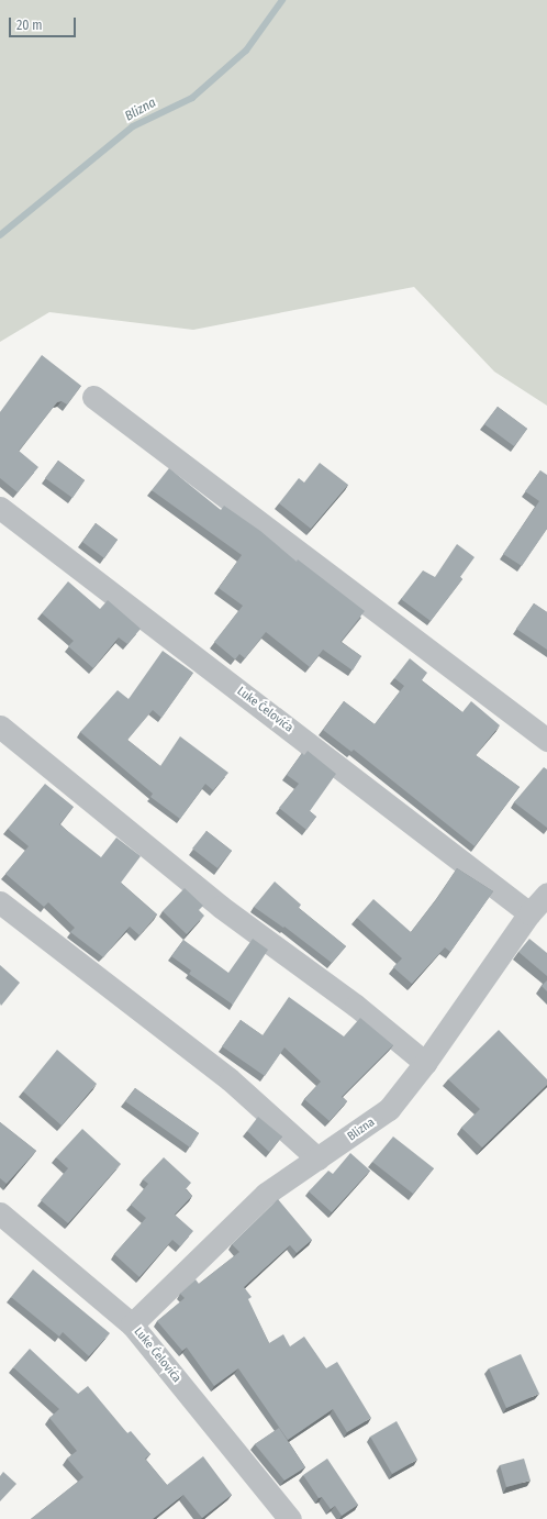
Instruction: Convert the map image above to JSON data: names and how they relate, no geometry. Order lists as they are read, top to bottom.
{
  "streets": {
    "street": ["Luke Ćelovića", "Blizna"]
  },
  "crossings": [
    ["Luke Ćelovića", "Blizna"]
  ],
  "water": ["Blizna"],
  "scale_bar": "20 m"
}
